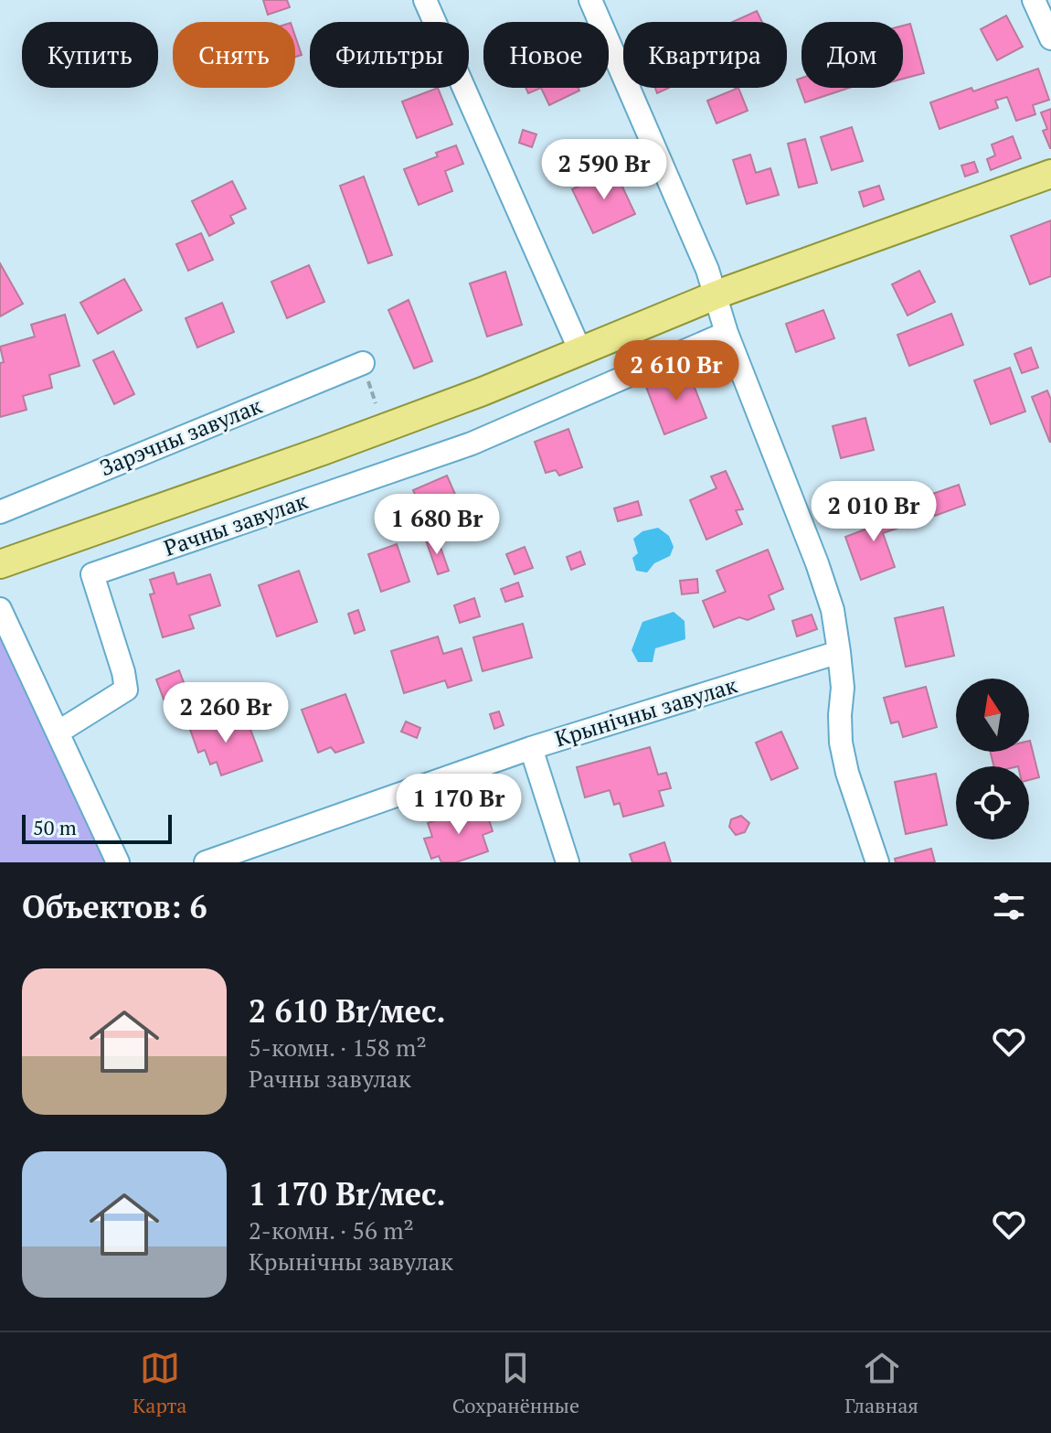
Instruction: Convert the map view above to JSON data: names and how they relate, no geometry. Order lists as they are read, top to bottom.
{
  "streets": {
    "street": ["Зарэчны завулак", "Рачны завулак", "Крынічны завулак"]
  },
  "scale_bar": "50 m",
  "north": "top",
  "page": {
    "chip": [
      "Купить",
      "Снять",
      "Фильтры",
      "Новое",
      "Квартира",
      "Дом"
    ],
    "price": [
      "2 590 Br",
      "2 610 Br",
      "2 010 Br",
      "1 680 Br",
      "2 260 Br",
      "1 170 Br"
    ],
    "scale": "50 m",
    "heading": "Объектов: 6",
    "list": [
      {
        "name": "2 610 Br/мес.",
        "note": "5-комн. · 158 m² · Рачны завулак"
      },
      {
        "name": "1 170 Br/мес.",
        "note": "2-комн. · 56 m² · Крынічны завулак"
      }
    ],
    "tabs": ["Карта", "Сохранённые", "Главная"]
  }
}
